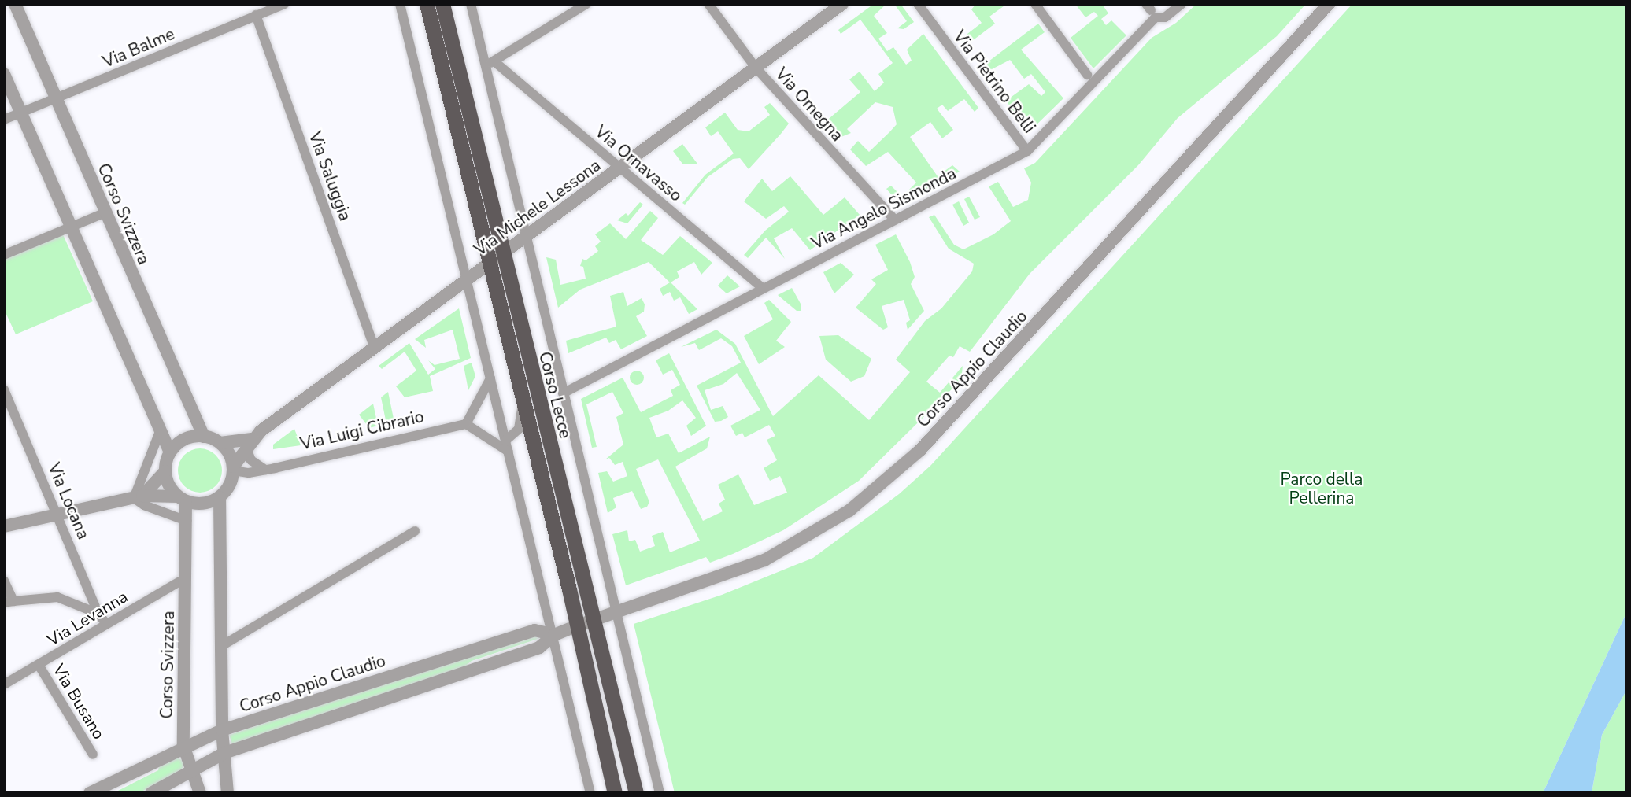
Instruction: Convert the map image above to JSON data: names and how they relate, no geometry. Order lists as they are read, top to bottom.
{
  "streets": {
    "main road": ["Corso Lecce"],
    "street": [
      "Via Balme",
      "Via Pietrino Belli",
      "Via Omegna",
      "Via Ornavasso",
      "Via Saluggia",
      "Via Michele Lessona",
      "Via Angelo Sismonda",
      "Corso Svizzera",
      "Corso Appio Claudio",
      "Via Luigi Cibrario",
      "Via Locana",
      "Via Levanna",
      "Via Busano"
    ]
  },
  "crossings": [
    ["Via Balme", "Via Saluggia"],
    ["Via Balme", "Corso Svizzera"],
    ["Via Pietrino Belli", "Via Angelo Sismonda"],
    ["Via Omegna", "Via Michele Lessona"],
    ["Via Omegna", "Via Angelo Sismonda"],
    ["Via Ornavasso", "Via Michele Lessona"],
    ["Via Ornavasso", "Via Angelo Sismonda"],
    ["Via Ornavasso", "Corso Lecce"],
    ["Via Saluggia", "Via Michele Lessona"],
    ["Via Michele Lessona", "Corso Svizzera"],
    ["Via Michele Lessona", "Corso Lecce"],
    ["Via Michele Lessona", "Via Luigi Cibrario"],
    ["Via Angelo Sismonda", "Corso Lecce"],
    ["Corso Svizzera", "Corso Appio Claudio"],
    ["Corso Svizzera", "Via Luigi Cibrario"],
    ["Corso Svizzera", "Via Levanna"],
    ["Corso Appio Claudio", "Corso Lecce"],
    ["Via Locana", "Via Levanna"],
    ["Via Levanna", "Via Busano"]
  ],
  "parks": ["Parco della Pellerina"]
}
